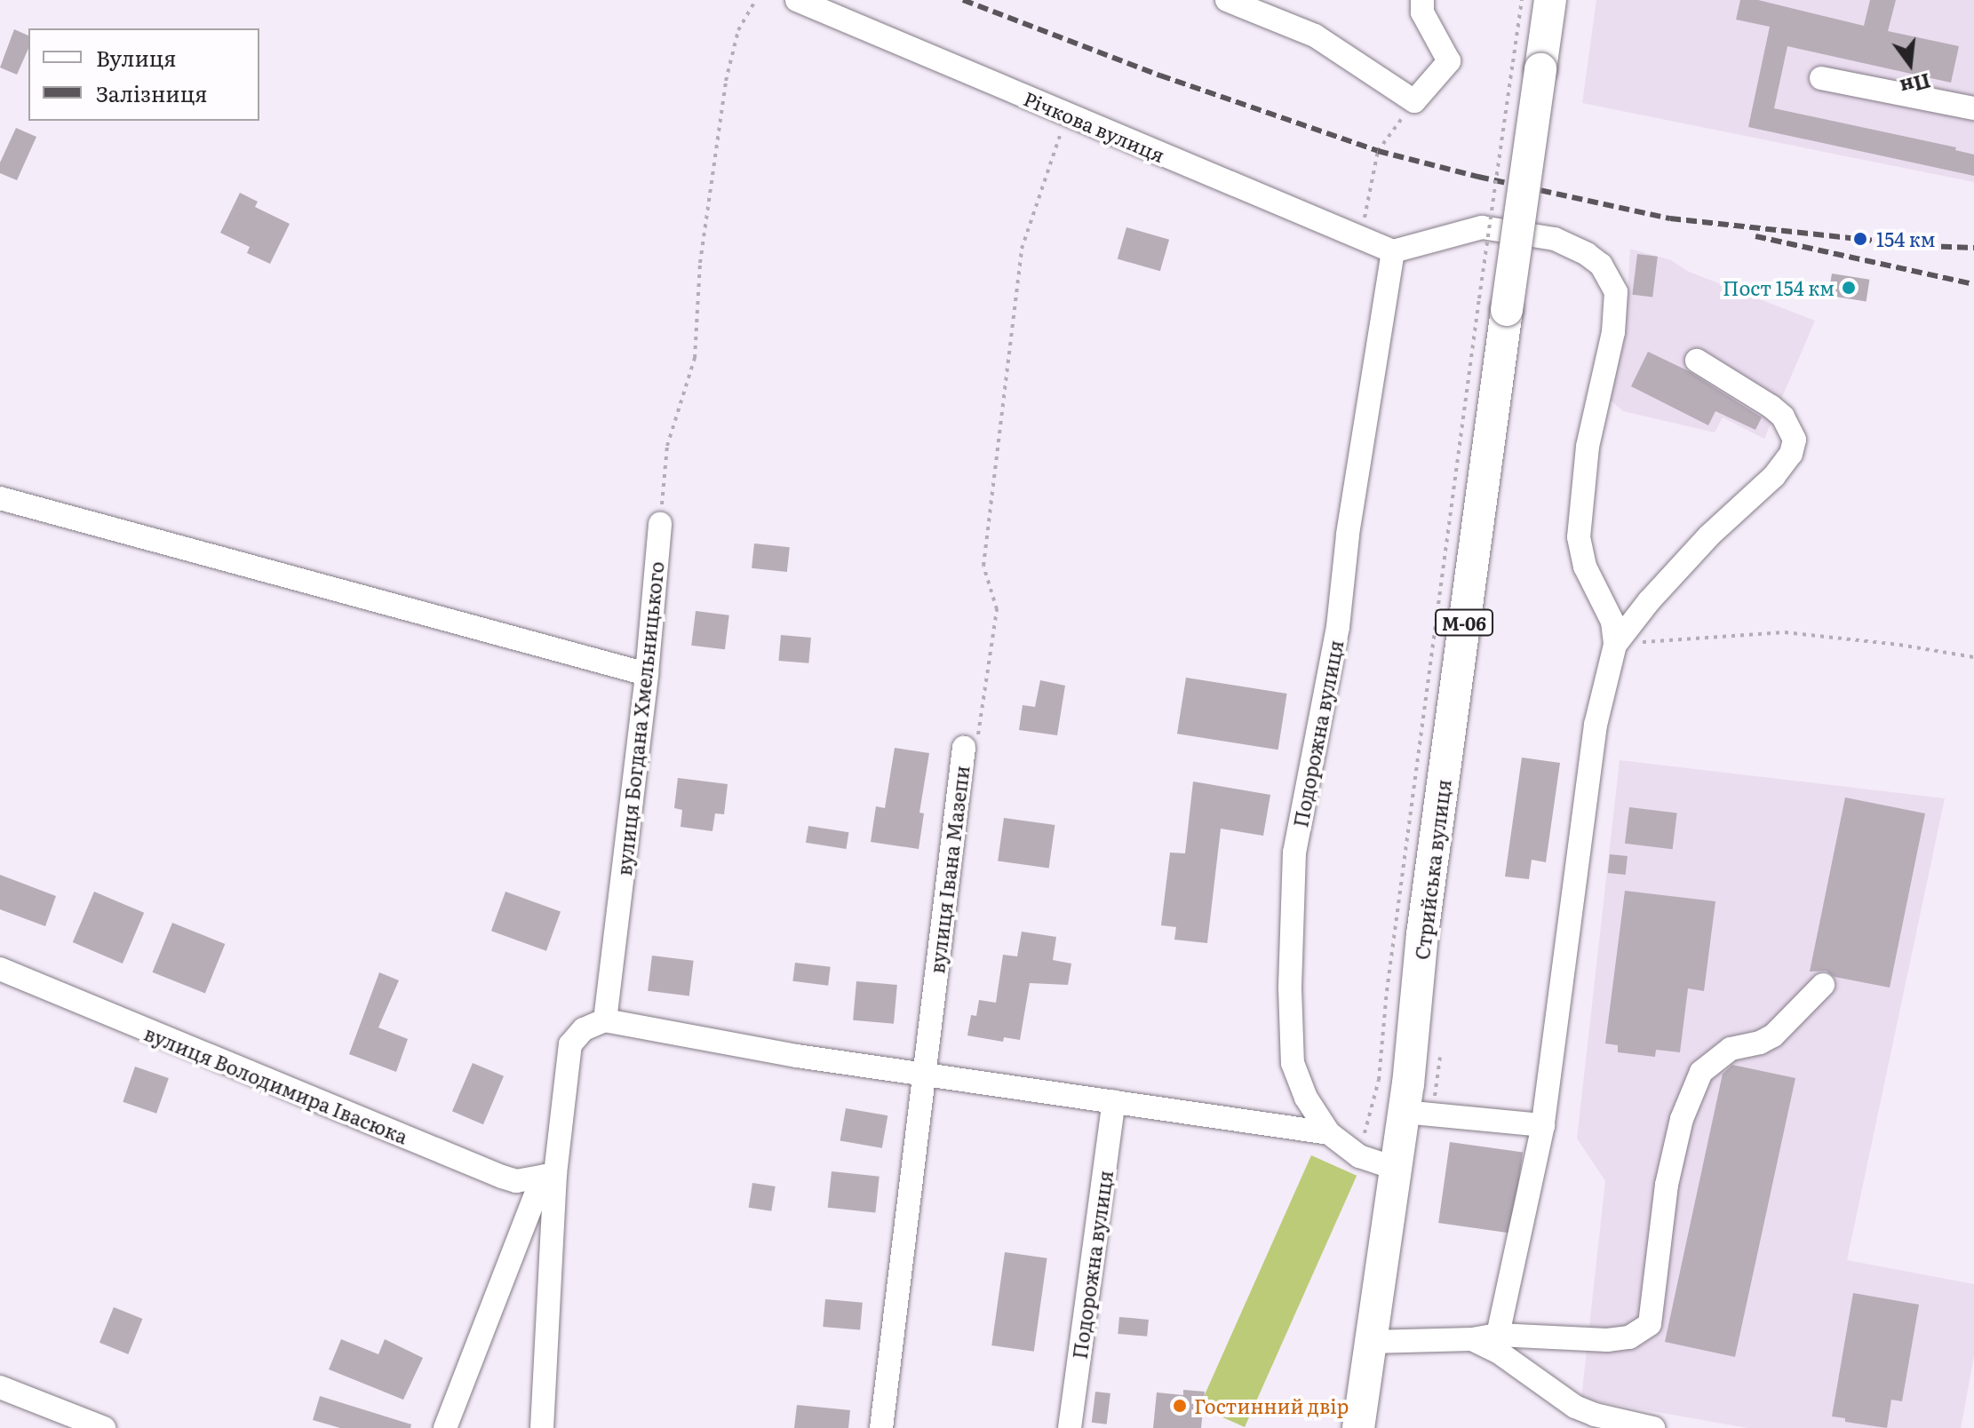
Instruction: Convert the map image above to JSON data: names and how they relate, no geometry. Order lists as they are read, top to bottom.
{
  "streets": {
    "highway": ["М-06", "Стрийська вулиця"],
    "street": [
      "Річкова вулиця",
      "вулиця Богдана Хмельницького",
      "Подорожна вулиця",
      "вулиця Івана Мазепи",
      "вулиця Володимира Івасюка"
    ]
  },
  "crossings": [
    ["Річкова вулиця", "Подорожна вулиця"],
    ["Річкова вулиця", "вулиця Івана Мазепи"],
    ["М-06", "Стрийська вулиця"],
    ["Подорожна вулиця", "Стрийська вулиця"]
  ],
  "places": ["154 км", "Пост 154 км", "Гостинний двір"],
  "legend": ["Вулиця", "Залізниця"],
  "north": "bottom"
}
